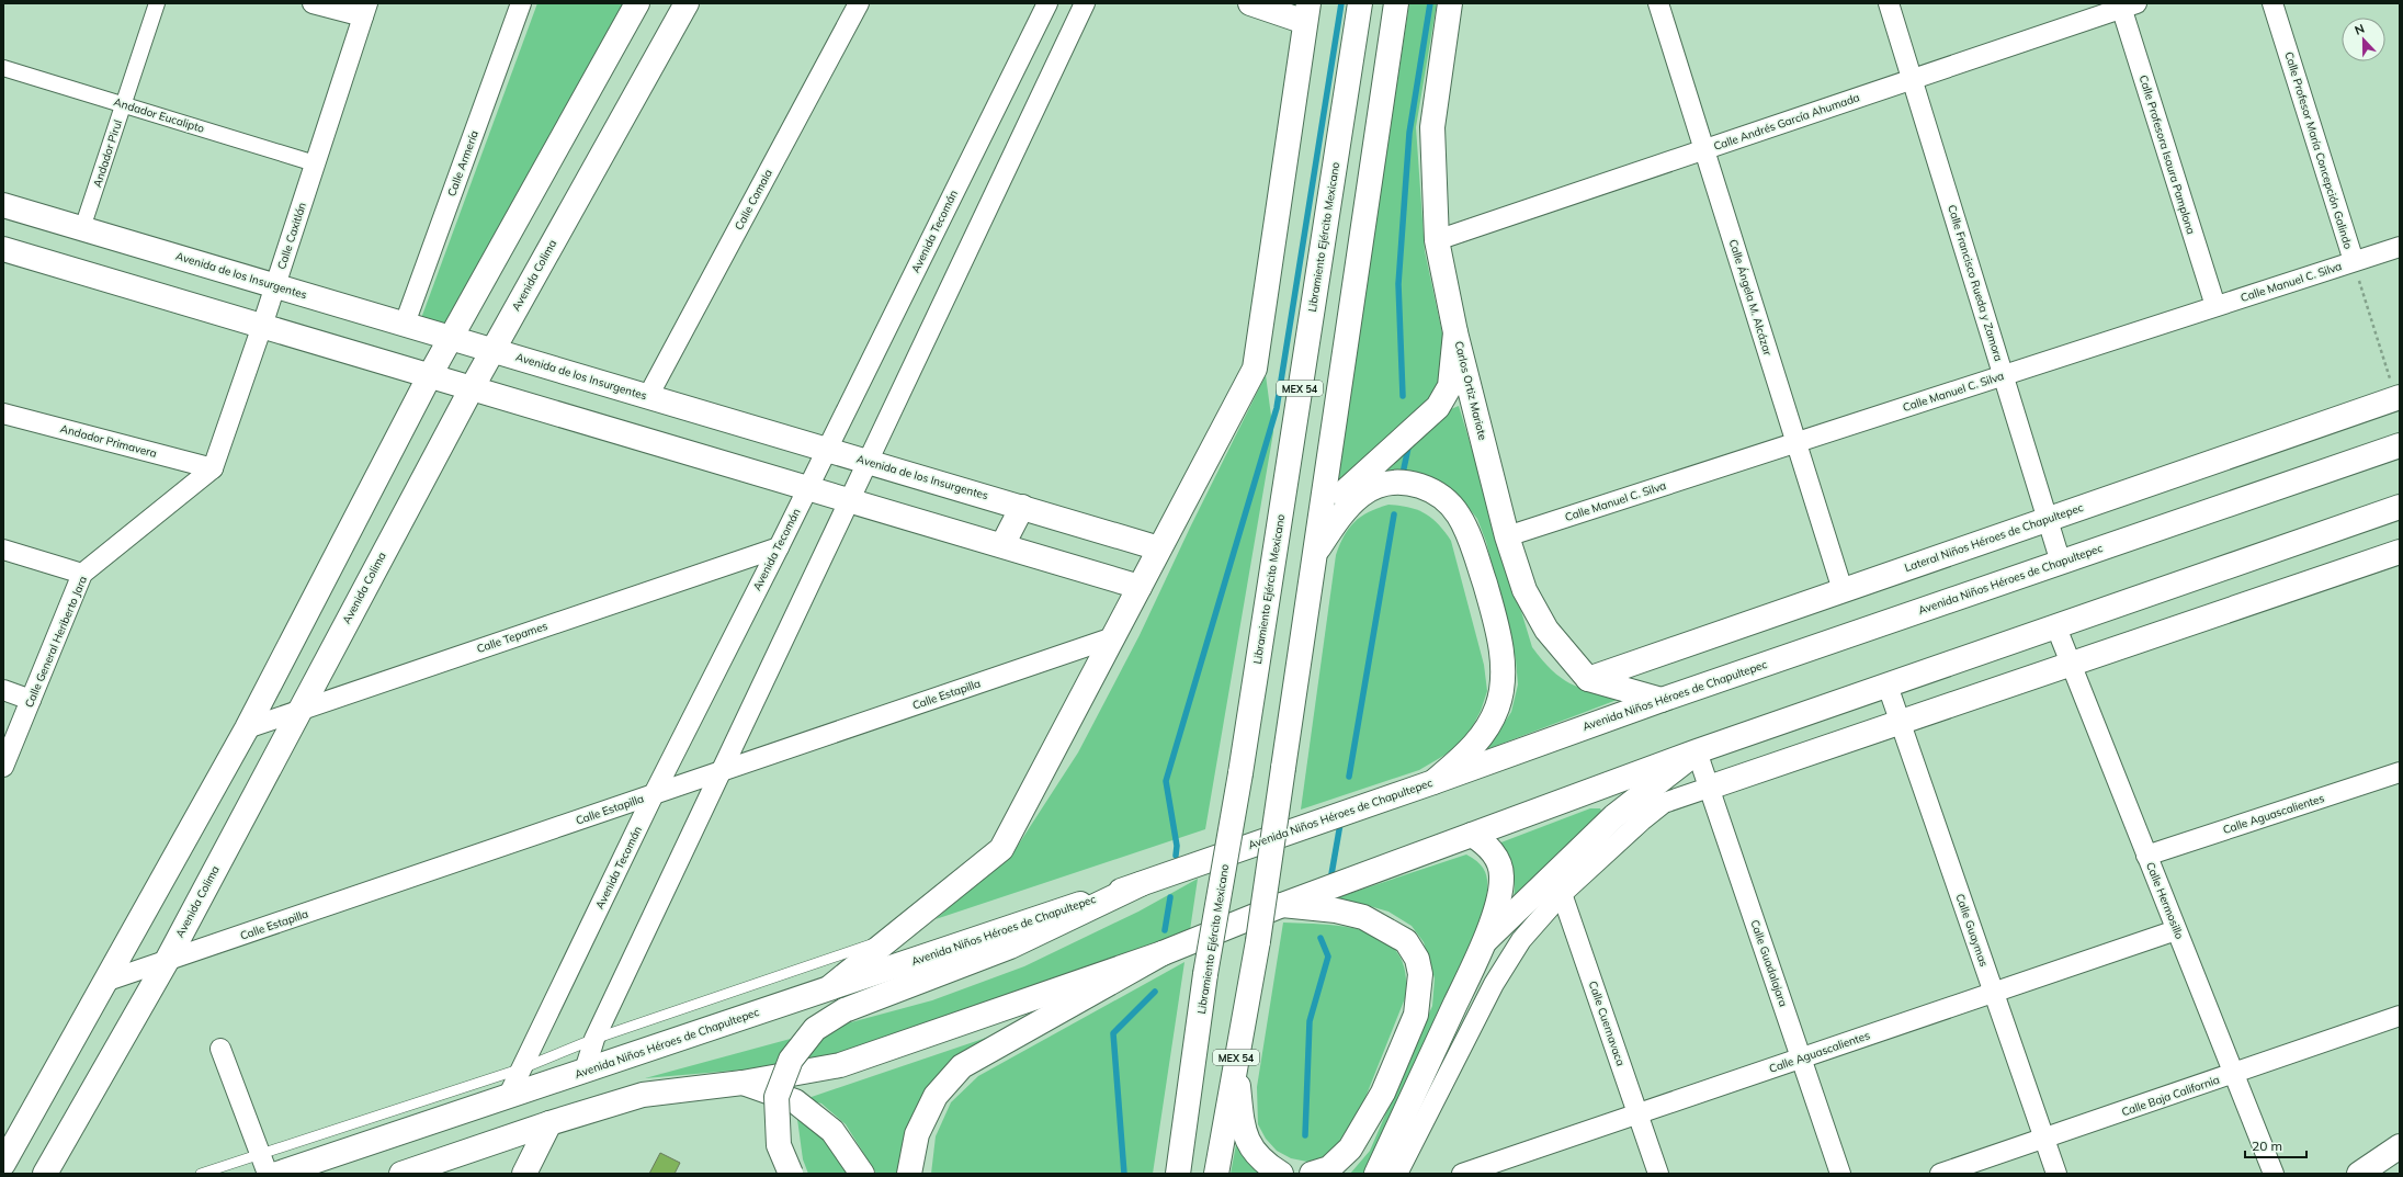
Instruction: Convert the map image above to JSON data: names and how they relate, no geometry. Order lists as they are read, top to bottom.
{
  "streets": {
    "main road": [
      "Libramiento Ejército Mexicano",
      "Avenida de los Insurgentes",
      "Avenida Colima",
      "MEX 54",
      "Carlos Ortiz Mariote",
      "Lateral Niños Héroes de Chapultepec",
      "Avenida Niños Héroes de Chapultepec"
    ],
    "street": [
      "Andador Eucalipto",
      "Calle Andrés García Ahumada",
      "Calle Profesor María Concepción Galindo",
      "Andador Pirul",
      "Calle Profesora Isaura Pamplona",
      "Calle Armería",
      "Calle Comala",
      "Avenida Tecomán",
      "Calle Caxitlán",
      "Calle Manuel C. Silva",
      "Calle Francisco Rueda y Zamora",
      "Calle Ángela M. Alcázar",
      "Andador Primavera",
      "Calle Tepames",
      "Calle General Heriberto Jara",
      "Calle Estapilla",
      "Calle Aguascalientes",
      "Calle Hermosillo",
      "Calle Guaymas",
      "Calle Guadalajara",
      "Calle Cuernavaca",
      "Calle Baja California"
    ]
  },
  "crossings": [
    ["Andador Eucalipto", "Andador Pirul"],
    ["Andador Eucalipto", "Calle Caxitlán"],
    ["Calle Andrés García Ahumada", "Calle Profesora Isaura Pamplona"],
    ["Calle Andrés García Ahumada", "Calle Francisco Rueda y Zamora"],
    ["Calle Andrés García Ahumada", "Calle Ángela M. Alcázar"],
    ["Calle Andrés García Ahumada", "Carlos Ortiz Mariote"],
    ["Calle Profesor María Concepción Galindo", "Calle Manuel C. Silva"],
    ["Calle Profesor María Concepción Galindo", "Lateral Niños Héroes de Chapultepec"],
    ["Andador Pirul", "Avenida de los Insurgentes"],
    ["Calle Profesora Isaura Pamplona", "Calle Manuel C. Silva"],
    ["Calle Armería", "Avenida de los Insurgentes"],
    ["Calle Comala", "Avenida de los Insurgentes"],
    ["Avenida Tecomán", "Avenida de los Insurgentes"],
    ["Avenida Tecomán", "Avenida Niños Héroes de Chapultepec"],
    ["Avenida Tecomán", "Calle Tepames"],
    ["Avenida Tecomán", "Calle Estapilla"],
    ["Calle Caxitlán", "Avenida de los Insurgentes"],
    ["Calle Caxitlán", "Andador Primavera"],
    ["Calle Caxitlán", "Calle General Heriberto Jara"],
    ["Avenida de los Insurgentes", "Avenida Colima"],
    ["Avenida Colima", "Calle Tepames"],
    ["Avenida Colima", "Calle Estapilla"],
    ["Calle Manuel C. Silva", "Calle Francisco Rueda y Zamora"],
    ["Calle Manuel C. Silva", "Calle Ángela M. Alcázar"],
    ["Calle Manuel C. Silva", "Carlos Ortiz Mariote"],
    ["Calle Francisco Rueda y Zamora", "Lateral Niños Héroes de Chapultepec"],
    ["Calle Francisco Rueda y Zamora", "Avenida Niños Héroes de Chapultepec"],
    ["Calle Ángela M. Alcázar", "Lateral Niños Héroes de Chapultepec"],
    ["Carlos Ortiz Mariote", "Lateral Niños Héroes de Chapultepec"],
    ["Andador Primavera", "Calle General Heriberto Jara"],
    ["Calle Aguascalientes", "Calle Hermosillo"],
    ["Calle Aguascalientes", "Calle Guaymas"],
    ["Calle Aguascalientes", "Calle Guadalajara"],
    ["Calle Aguascalientes", "Calle Cuernavaca"],
    ["Calle Hermosillo", "Calle Baja California"],
    ["Calle Guaymas", "Calle Baja California"]
  ],
  "scale_bar": "20 m",
  "north": "top"
}
